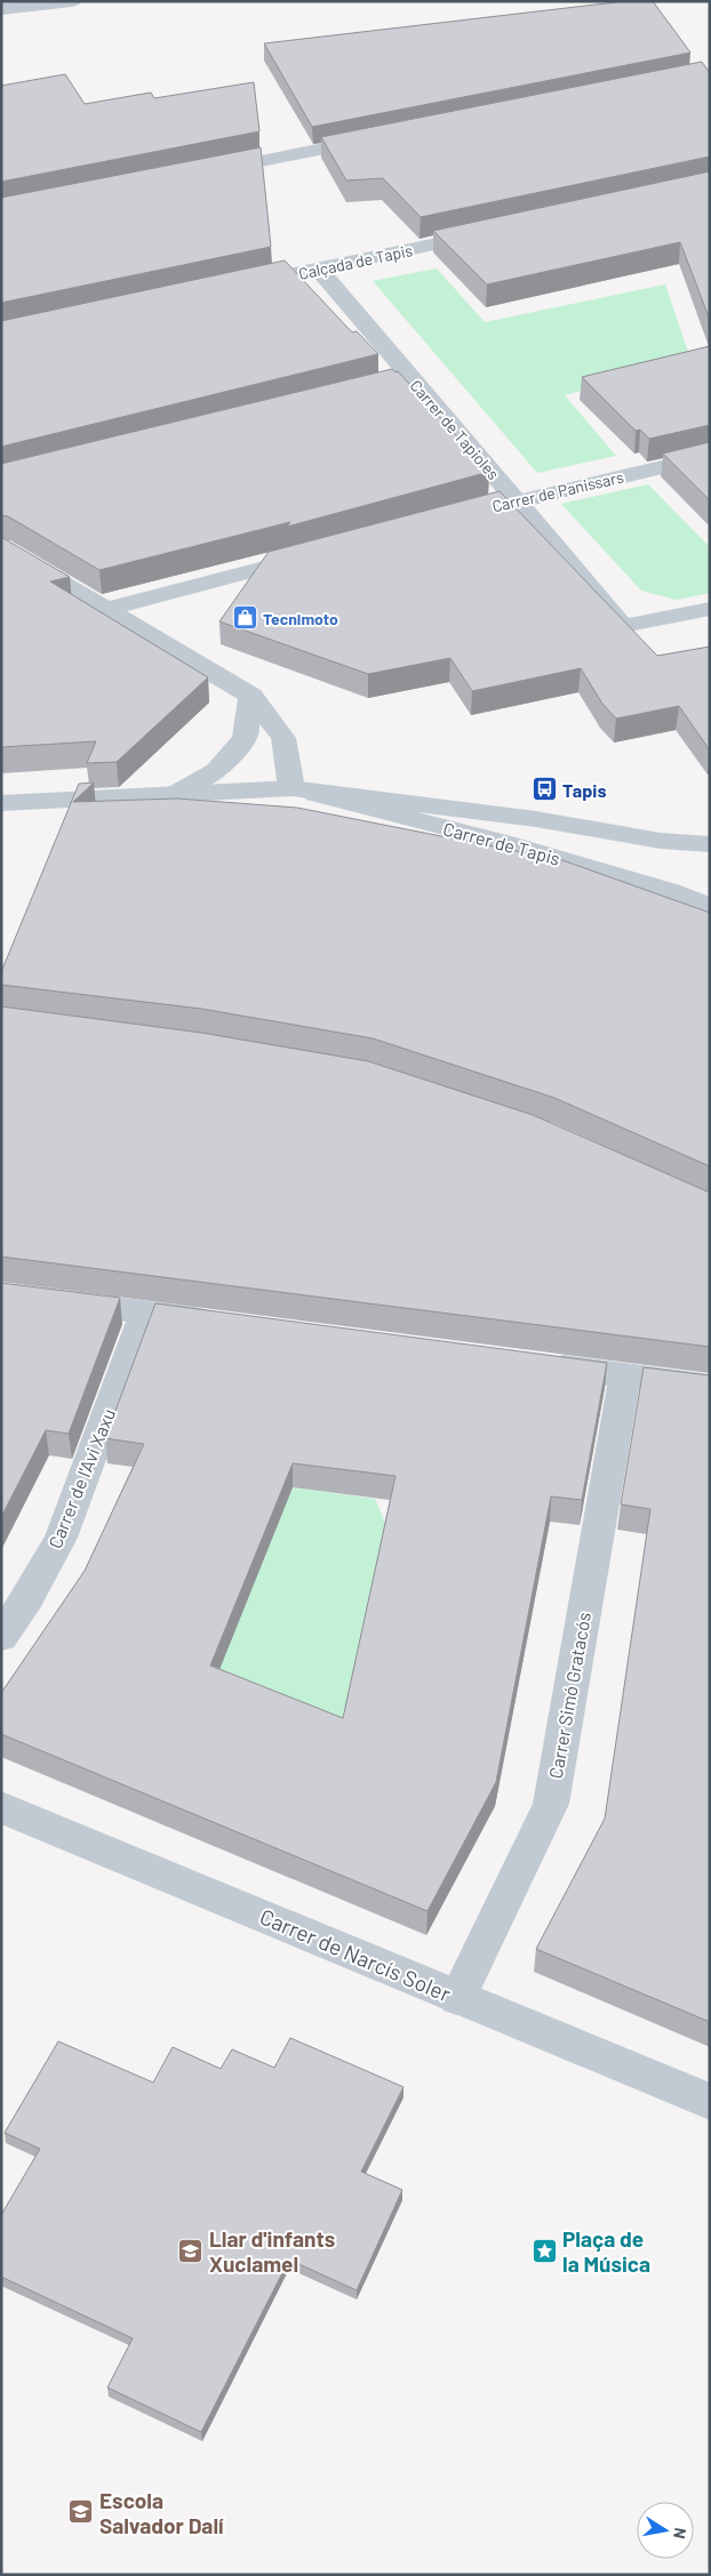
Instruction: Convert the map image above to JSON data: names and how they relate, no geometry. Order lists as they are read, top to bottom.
{
  "streets": {
    "street": [
      "Calçada de Tapis",
      "Carrer de Tapioles",
      "Carrer de Panissars",
      "Carrer de Tapis",
      "Carrer de l'Avi Xaxu",
      "Carrer Simó Gratacós",
      "Carrer de Narcís Soler"
    ]
  },
  "crossings": [
    ["Calçada de Tapis", "Carrer de Tapioles"],
    ["Carrer de Tapioles", "Carrer de Panissars"],
    ["Carrer Simó Gratacós", "Carrer de Narcís Soler"]
  ],
  "places": {
    "shop": ["Tecnimoto"],
    "bus stop": ["Tapis"],
    "school or university": ["Llar d'infants Xuclamel", "Escola Salvador Dalí"],
    "place": ["Plaça de la Música"]
  },
  "north": "right"
}
